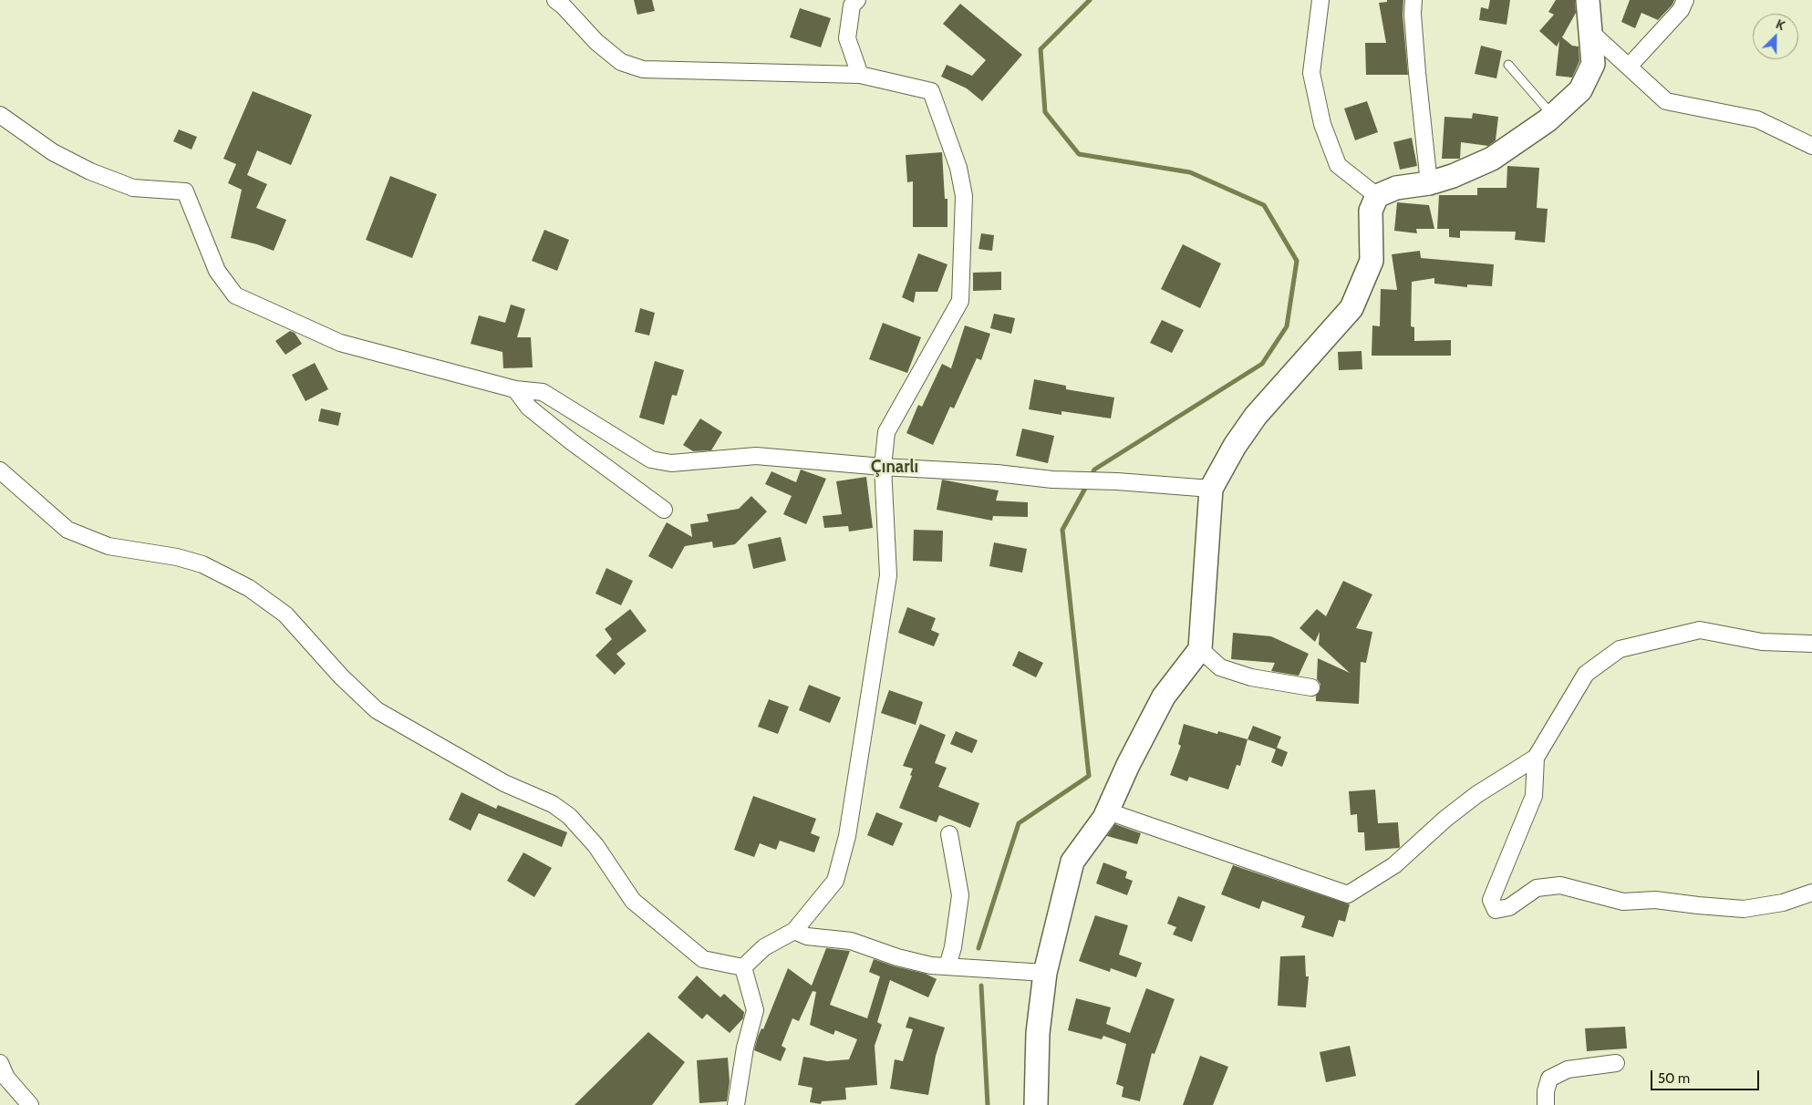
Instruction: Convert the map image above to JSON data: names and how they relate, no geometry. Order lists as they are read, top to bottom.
{
  "districts": ["Çınarlı"],
  "scale_bar": "50 m",
  "north": "top right"
}
